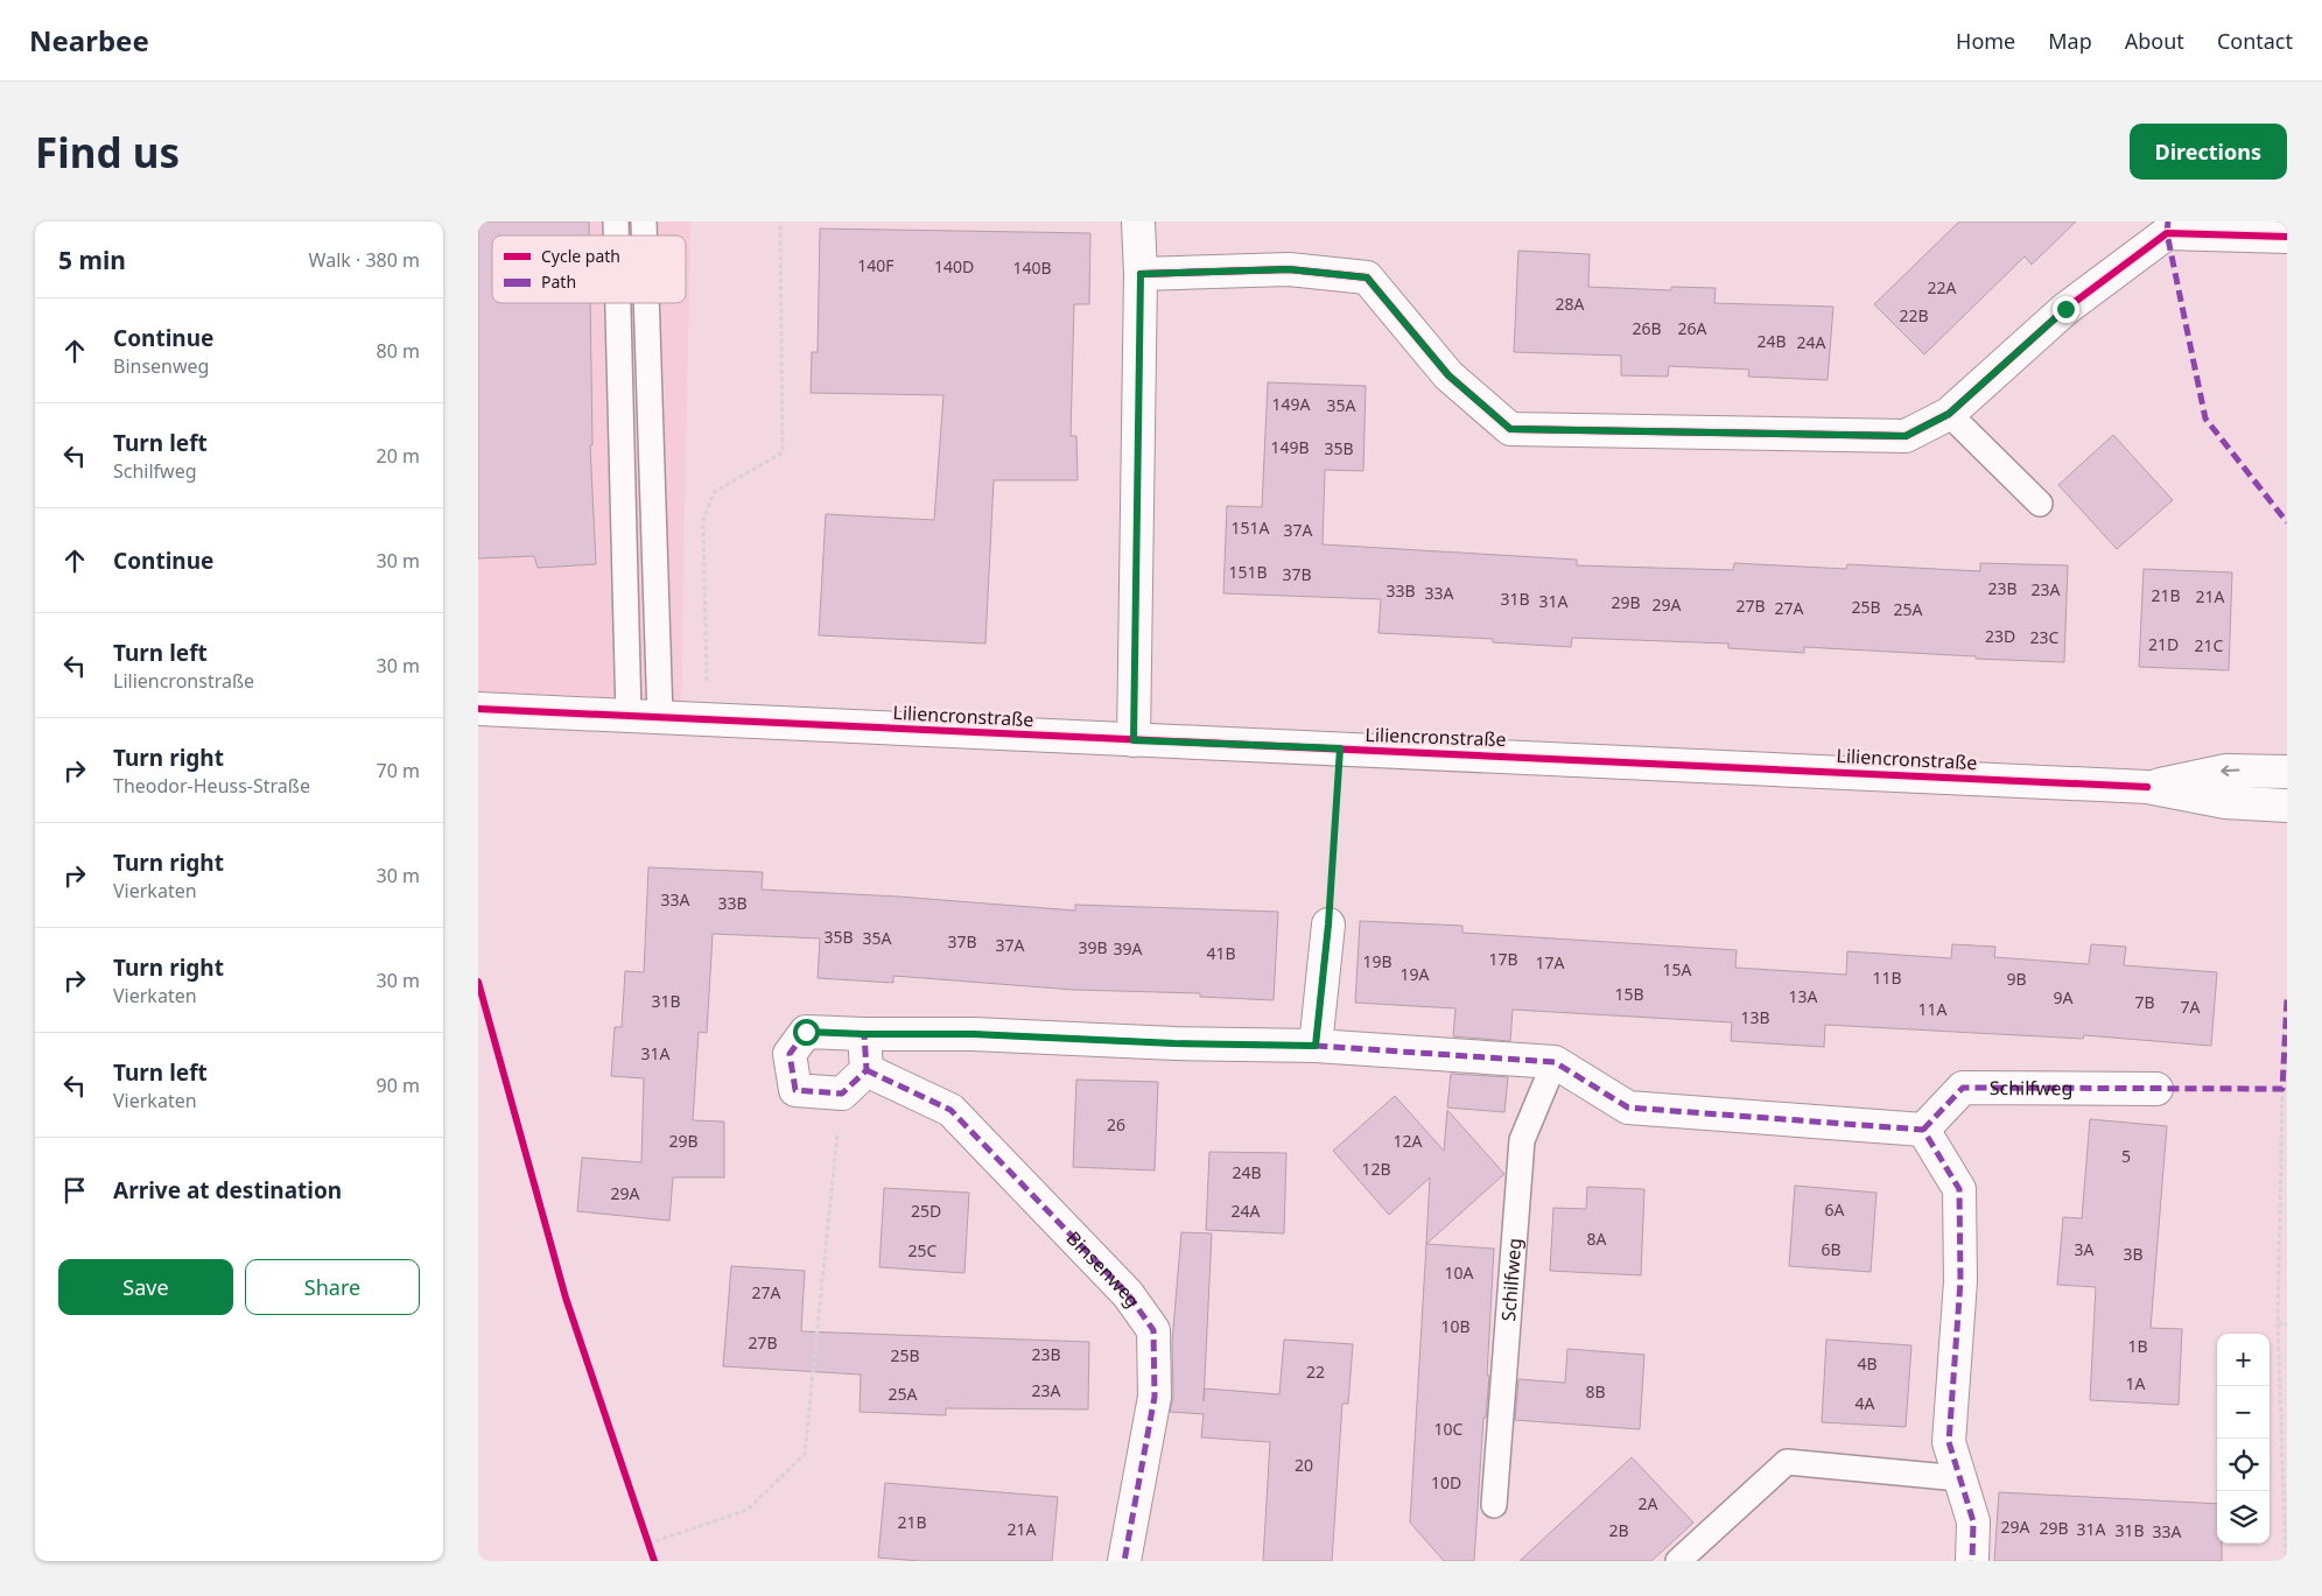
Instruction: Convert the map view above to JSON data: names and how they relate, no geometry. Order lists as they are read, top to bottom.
{
  "streets": {
    "street": ["Liliencronstraße", "Schilfweg", "Binsenweg"]
  },
  "house_numbers": [
    "140F",
    "140D",
    "140B",
    "22A",
    "28A",
    "22B",
    "26B",
    "26A",
    "24B",
    "24A",
    "149A",
    "35A",
    "149B",
    "35B",
    "151A",
    "37A",
    "151B",
    "37B",
    "23B",
    "23A",
    "33B",
    "33A",
    "21B",
    "21A",
    "31B",
    "31A",
    "29B",
    "29A",
    "27B",
    "25B",
    "27A",
    "25A",
    "23D",
    "23C",
    "21D",
    "21C",
    "33A",
    "33B",
    "35B",
    "35A",
    "37B",
    "37A",
    "39B",
    "39A",
    "41B",
    "17B",
    "19B",
    "17A",
    "15A",
    "19A",
    "11B",
    "9B",
    "15B",
    "13A",
    "9A",
    "31B",
    "7B",
    "7A",
    "11A",
    "13B",
    "31A",
    "26",
    "29B",
    "12A",
    "5",
    "12B",
    "24B",
    "29A",
    "6A",
    "25D",
    "24A",
    "8A",
    "6B",
    "3A",
    "25C",
    "3B",
    "10A",
    "27A",
    "10B",
    "27B",
    "1B",
    "23B",
    "25B",
    "4B",
    "22",
    "1A",
    "23A",
    "8B",
    "25A",
    "4A",
    "10C",
    "20",
    "10D",
    "2A",
    "21B",
    "29A",
    "29B",
    "21A",
    "31A",
    "2B",
    "31B",
    "33A"
  ],
  "legend": ["Cycle path", "Path"],
  "page": {
    "header": "Nearbee",
    "nav": [
      "Home",
      "Map",
      "About",
      "Contact"
    ],
    "buttons": [
      "Directions",
      ["Save", "Share"]
    ],
    "title": "Find us",
    "heading": ["5 min", "Walk · 380 m"],
    "list": [
      ["Continue", "Binsenweg", "80 m"],
      ["Turn left", "Schilfweg", "20 m"],
      ["Continue", "30 m"],
      ["Turn left", "Liliencronstraße", "30 m"],
      ["Turn right", "Theodor-Heuss-Straße", "70 m"],
      ["Turn right", "Vierkaten", "30 m"],
      ["Turn right", "Vierkaten", "30 m"],
      ["Turn left", "Vierkaten", "90 m"],
      "Arrive at destination"
    ],
    "map_buttons": ["+", "−"]
  }
}
